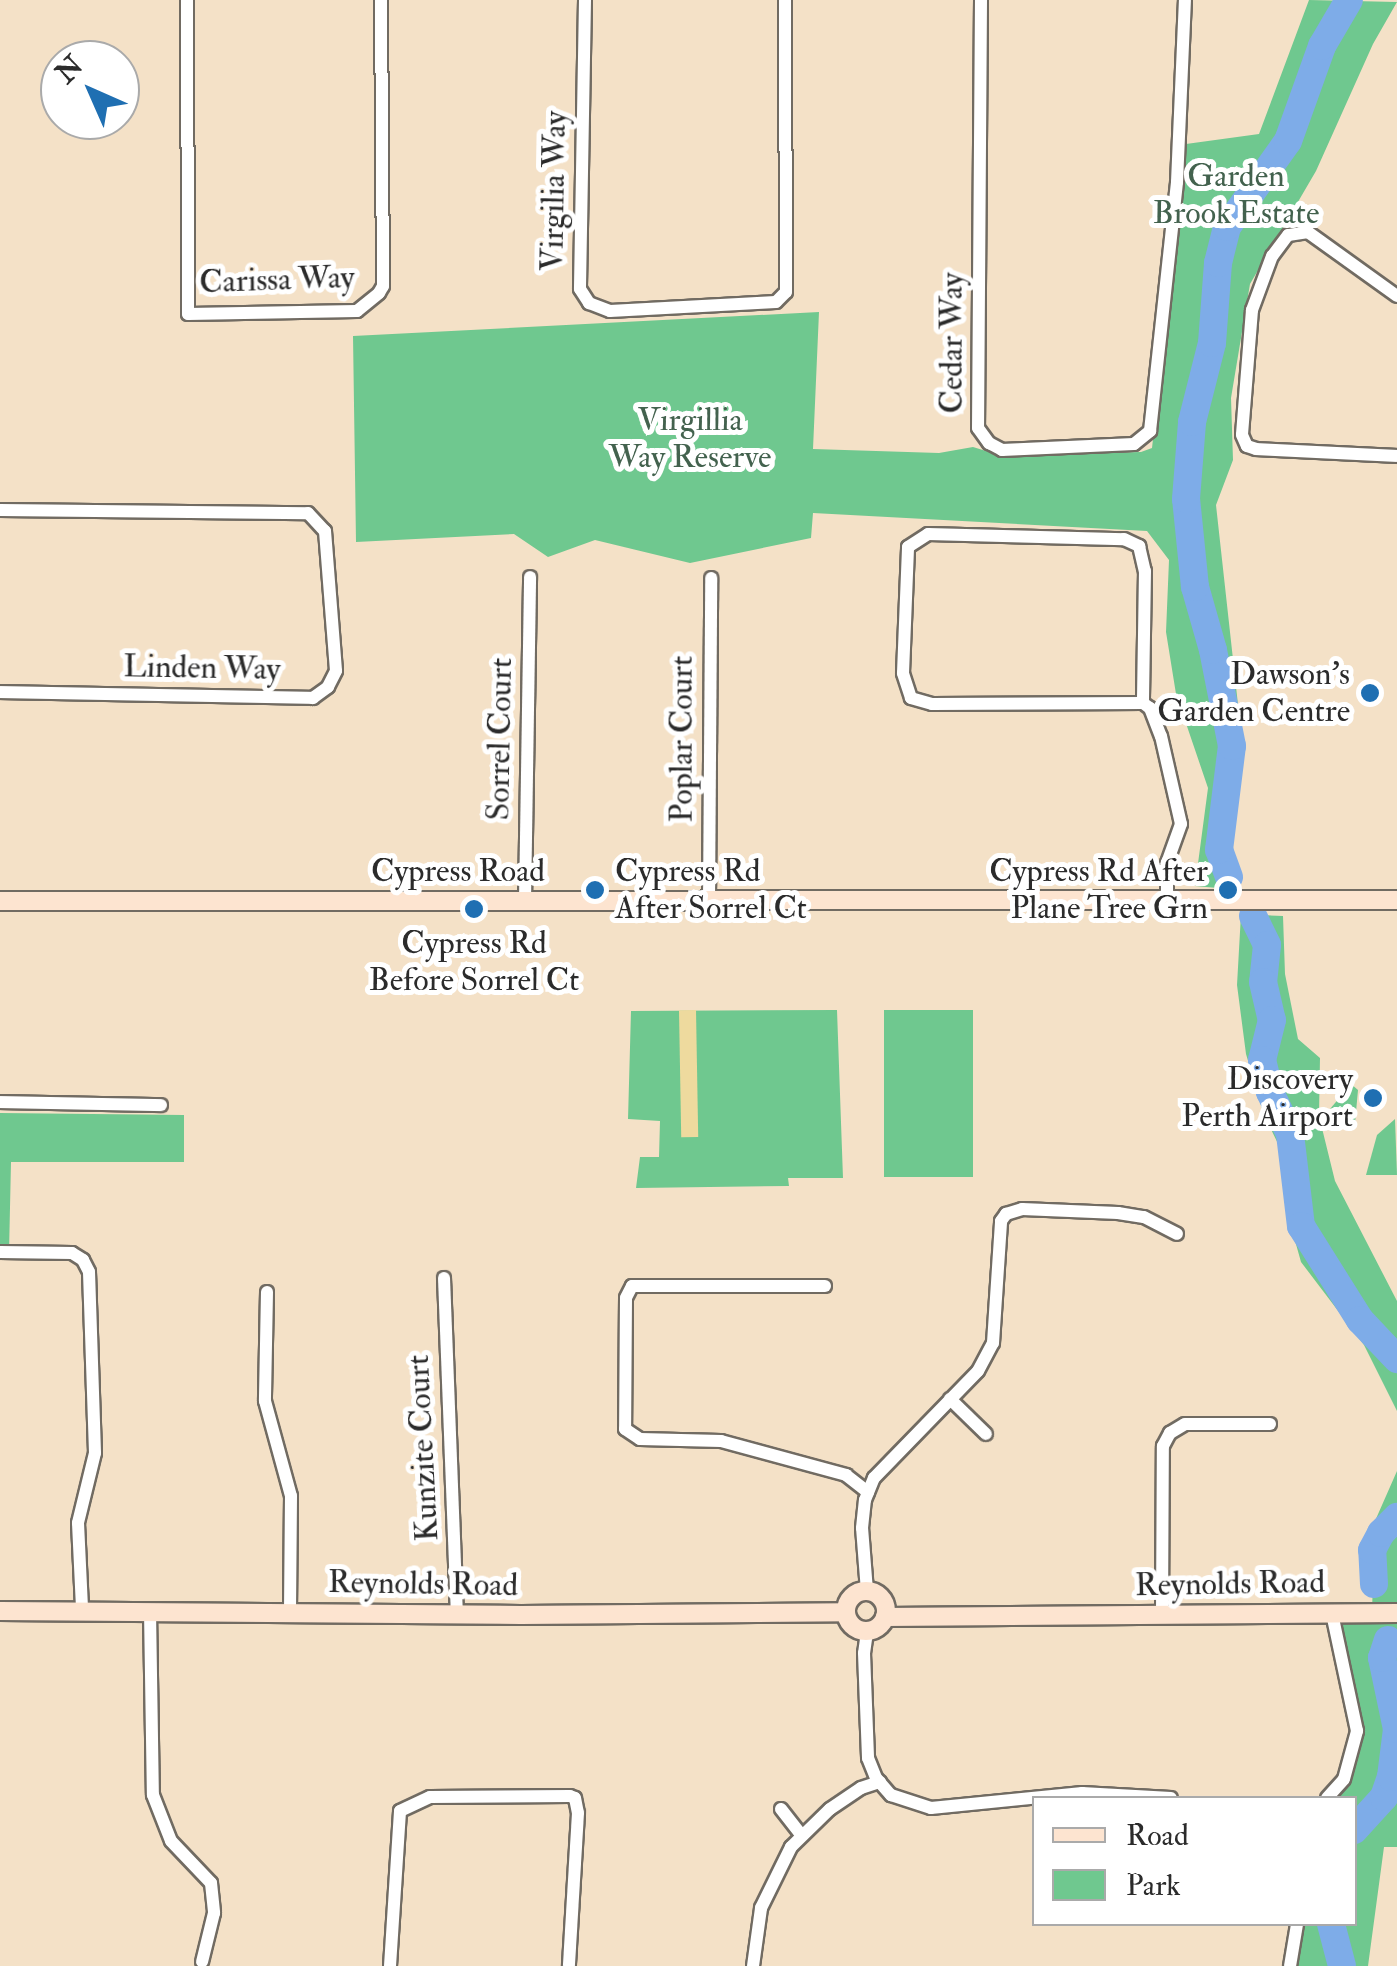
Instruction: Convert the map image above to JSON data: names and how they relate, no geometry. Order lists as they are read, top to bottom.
{
  "streets": {
    "street": [
      "Virgilia Way",
      "Carissa Way",
      "Cedar Way",
      "Linden Way",
      "Sorrel Court",
      "Poplar Court",
      "Cypress Road",
      "Kunzite Court",
      "Reynolds Road"
    ]
  },
  "crossings": [
    ["Sorrel Court", "Cypress Road"],
    ["Poplar Court", "Cypress Road"],
    ["Kunzite Court", "Reynolds Road"]
  ],
  "parks": ["Garden Brook Estate", "Virgillia Way Reserve"],
  "places": [
    "Dawson's Garden Centre",
    "Cypress Rd After Sorrel Ct",
    "Cypress Rd After Plane Tree Grn",
    "Cypress Rd Before Sorrel Ct",
    "Discovery Perth Airport"
  ],
  "legend": ["Road", "Park"],
  "north": "top left"
}
